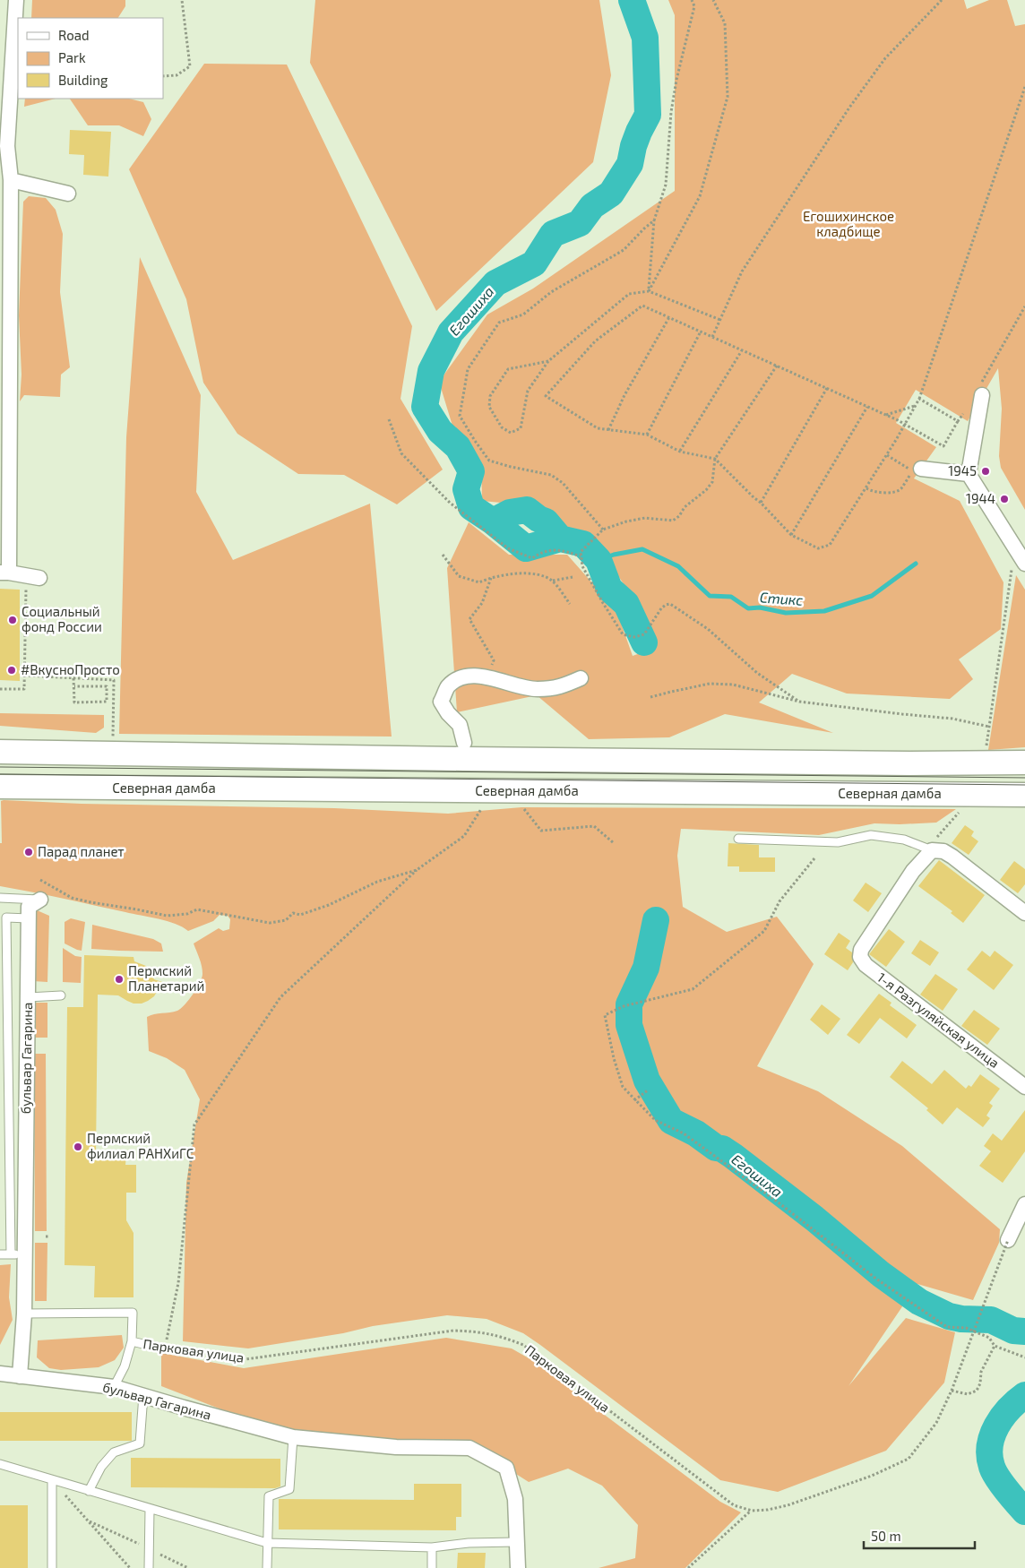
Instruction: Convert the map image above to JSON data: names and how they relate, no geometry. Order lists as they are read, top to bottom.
{
  "streets": {
    "main road": ["Северная дамба"],
    "street": ["1-я Разгуляйская улица", "бульвар Гагарина"],
    "lane": ["Парковая улица"]
  },
  "crossings": [
    ["бульвар Гагарина", "Парковая улица"]
  ],
  "water": ["Егошиха", "Стикс"],
  "parks": ["Егошихинское кладбище"],
  "places": [
    "1945",
    "1944",
    "Социальный фонд России",
    "#ВкусноПросто",
    "Парад планет",
    "Пермский Планетарий",
    "Пермский филиал РАНХиГС"
  ],
  "legend": ["Road", "Park", "Building"],
  "scale_bar": "50 m"
}
